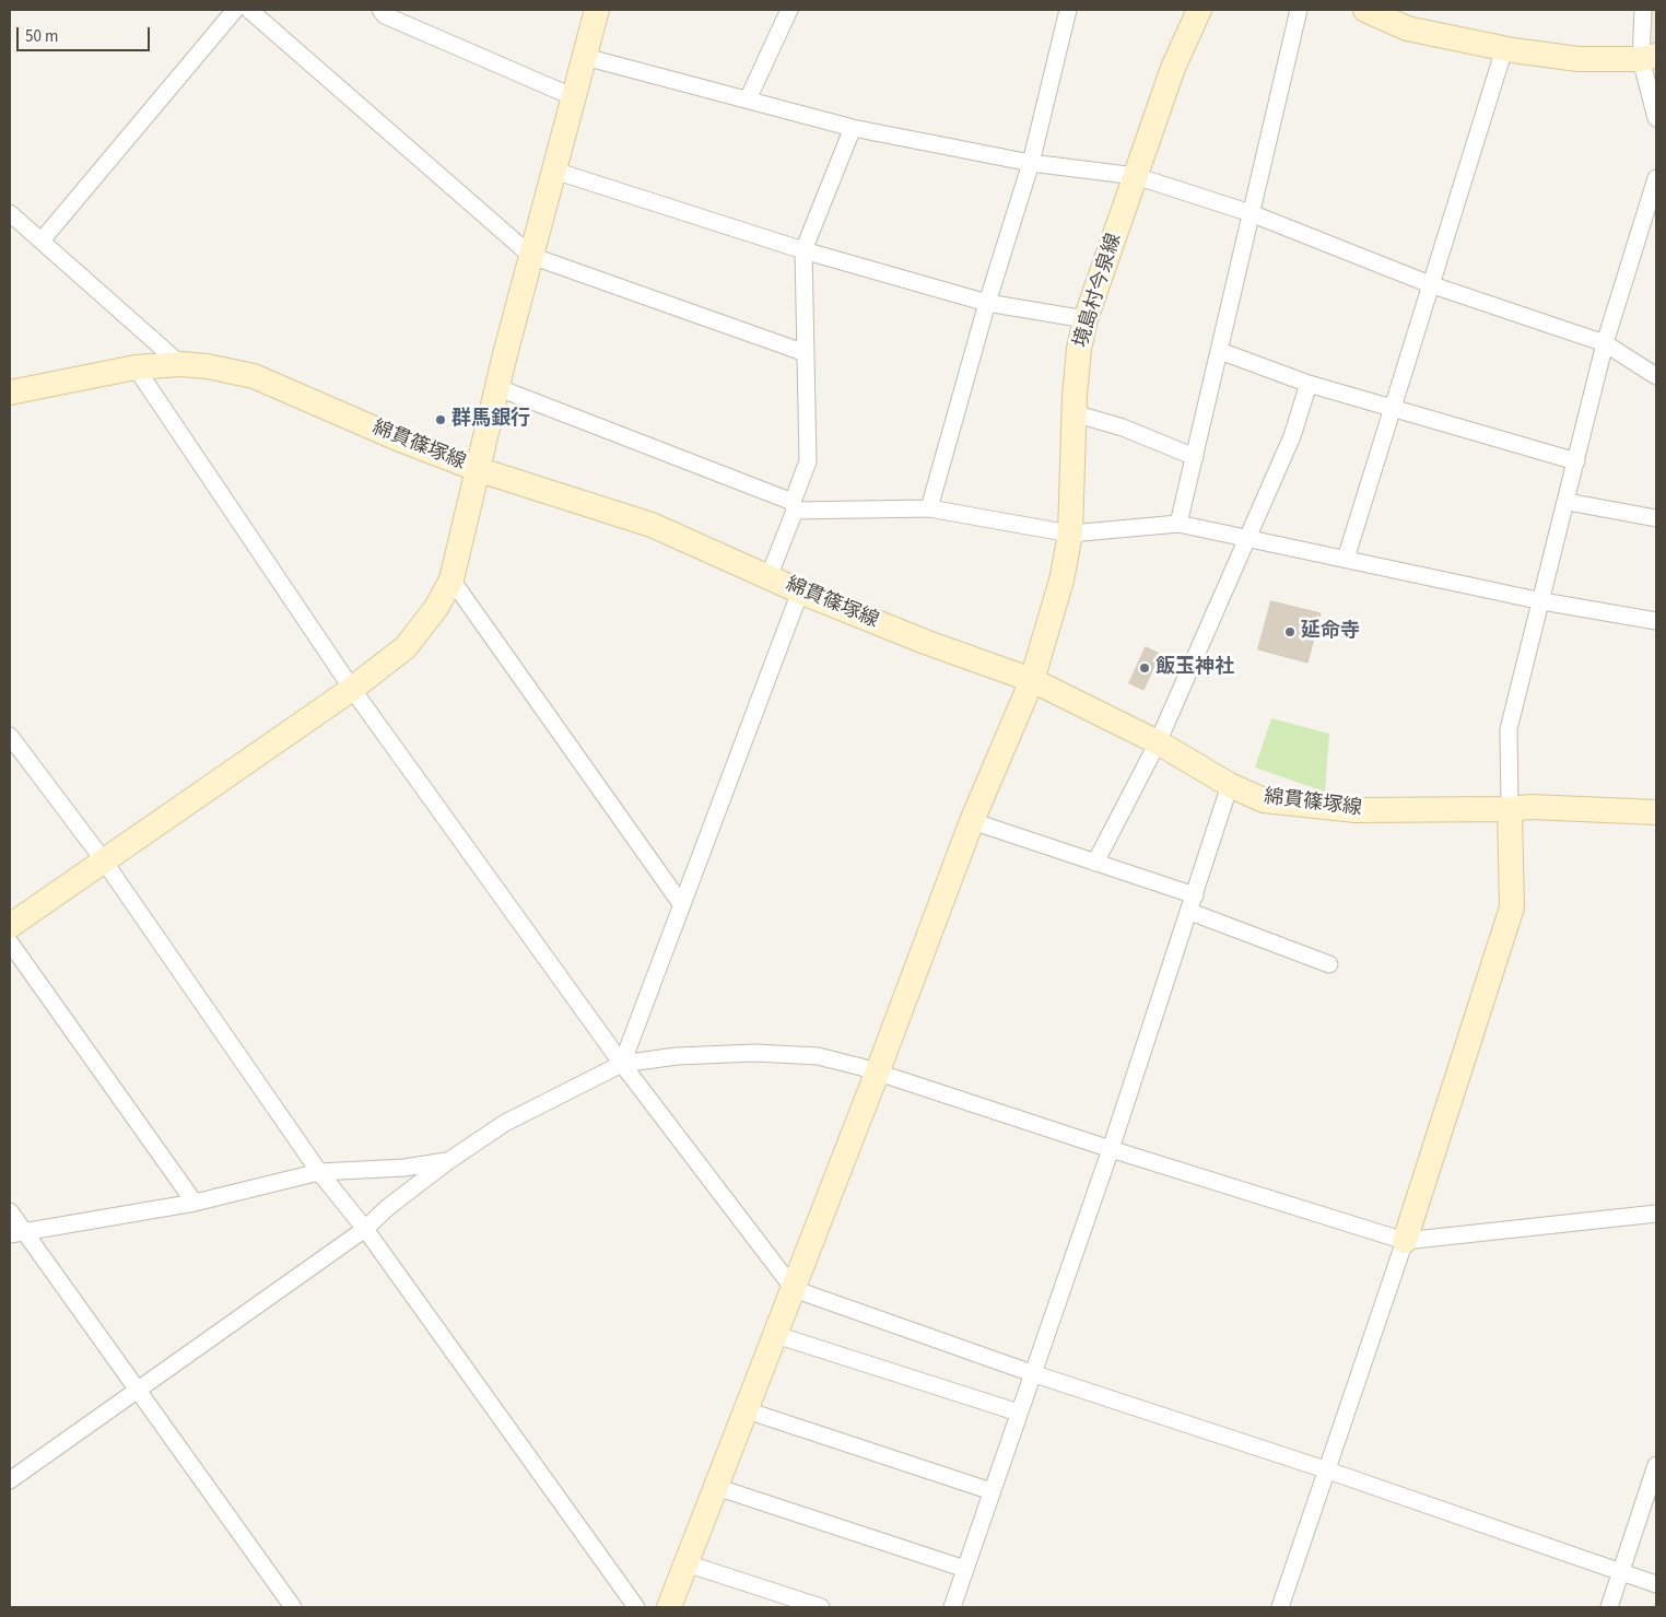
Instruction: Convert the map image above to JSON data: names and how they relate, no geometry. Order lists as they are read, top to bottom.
{
  "streets": {
    "street": ["境島村今泉線", "綿貫篠塚線"]
  },
  "crossings": [
    ["境島村今泉線", "綿貫篠塚線"]
  ],
  "places": ["群馬銀行", "延命寺", "飯玉神社"],
  "scale_bar": "50 m"
}
